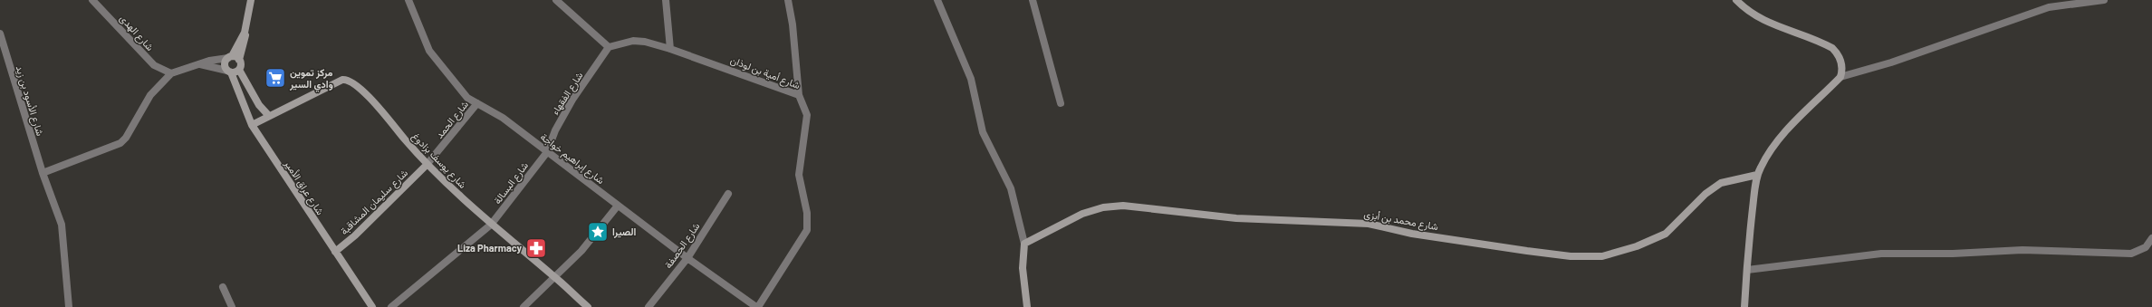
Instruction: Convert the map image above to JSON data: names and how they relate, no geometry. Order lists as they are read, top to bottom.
{
  "streets": {
    "street": [
      "شارع الهدى",
      "شارع أمية بن لوذان",
      "شارع الفقهاء",
      "شارع الأسود بن زيد",
      "شارع الحمد",
      "شارع إبراهيم خواجة",
      "شارع يوسف بزادوغ",
      "شارع البسالة",
      "شارع عراق الأمير",
      "شارع سليمان المشاقبة",
      "شارع محمد بن أبزى",
      "شارع الحصفة"
    ]
  },
  "crossings": [
    ["شارع أمية بن لوذان", "شارع الفقهاء"],
    ["شارع أمية بن لوذان", "شارع إبراهيم خواجة"],
    ["شارع الفقهاء", "شارع إبراهيم خواجة"],
    ["شارع الفقهاء", "شارع البسالة"],
    ["شارع الحمد", "شارع إبراهيم خواجة"],
    ["شارع الحمد", "شارع يوسف بزادوغ"],
    ["شارع الحمد", "شارع سليمان المشاقبة"],
    ["شارع إبراهيم خواجة", "شارع البسالة"],
    ["شارع إبراهيم خواجة", "شارع الحصفة"],
    ["شارع يوسف بزادوغ", "شارع البسالة"],
    ["شارع يوسف بزادوغ", "شارع سليمان المشاقبة"],
    ["شارع عراق الأمير", "شارع سليمان المشاقبة"]
  ],
  "places": {
    "supermarket": ["مركز تموين وادي السير"],
    "place": ["الصيرا"],
    "pharmacy": ["Liza Pharmacy"]
  }
}
